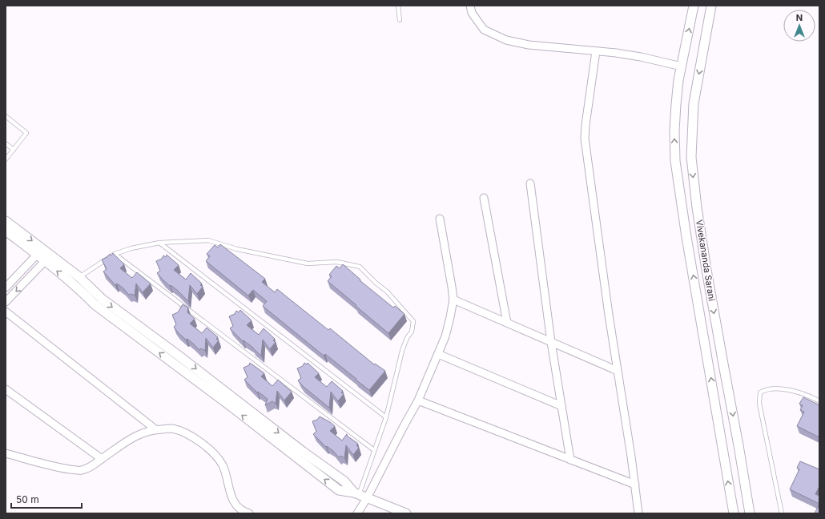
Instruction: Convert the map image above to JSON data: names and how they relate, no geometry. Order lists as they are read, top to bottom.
{
  "streets": {
    "street": ["Vivekananda Sarani"]
  },
  "scale_bar": "50 m",
  "north": "top"
}
